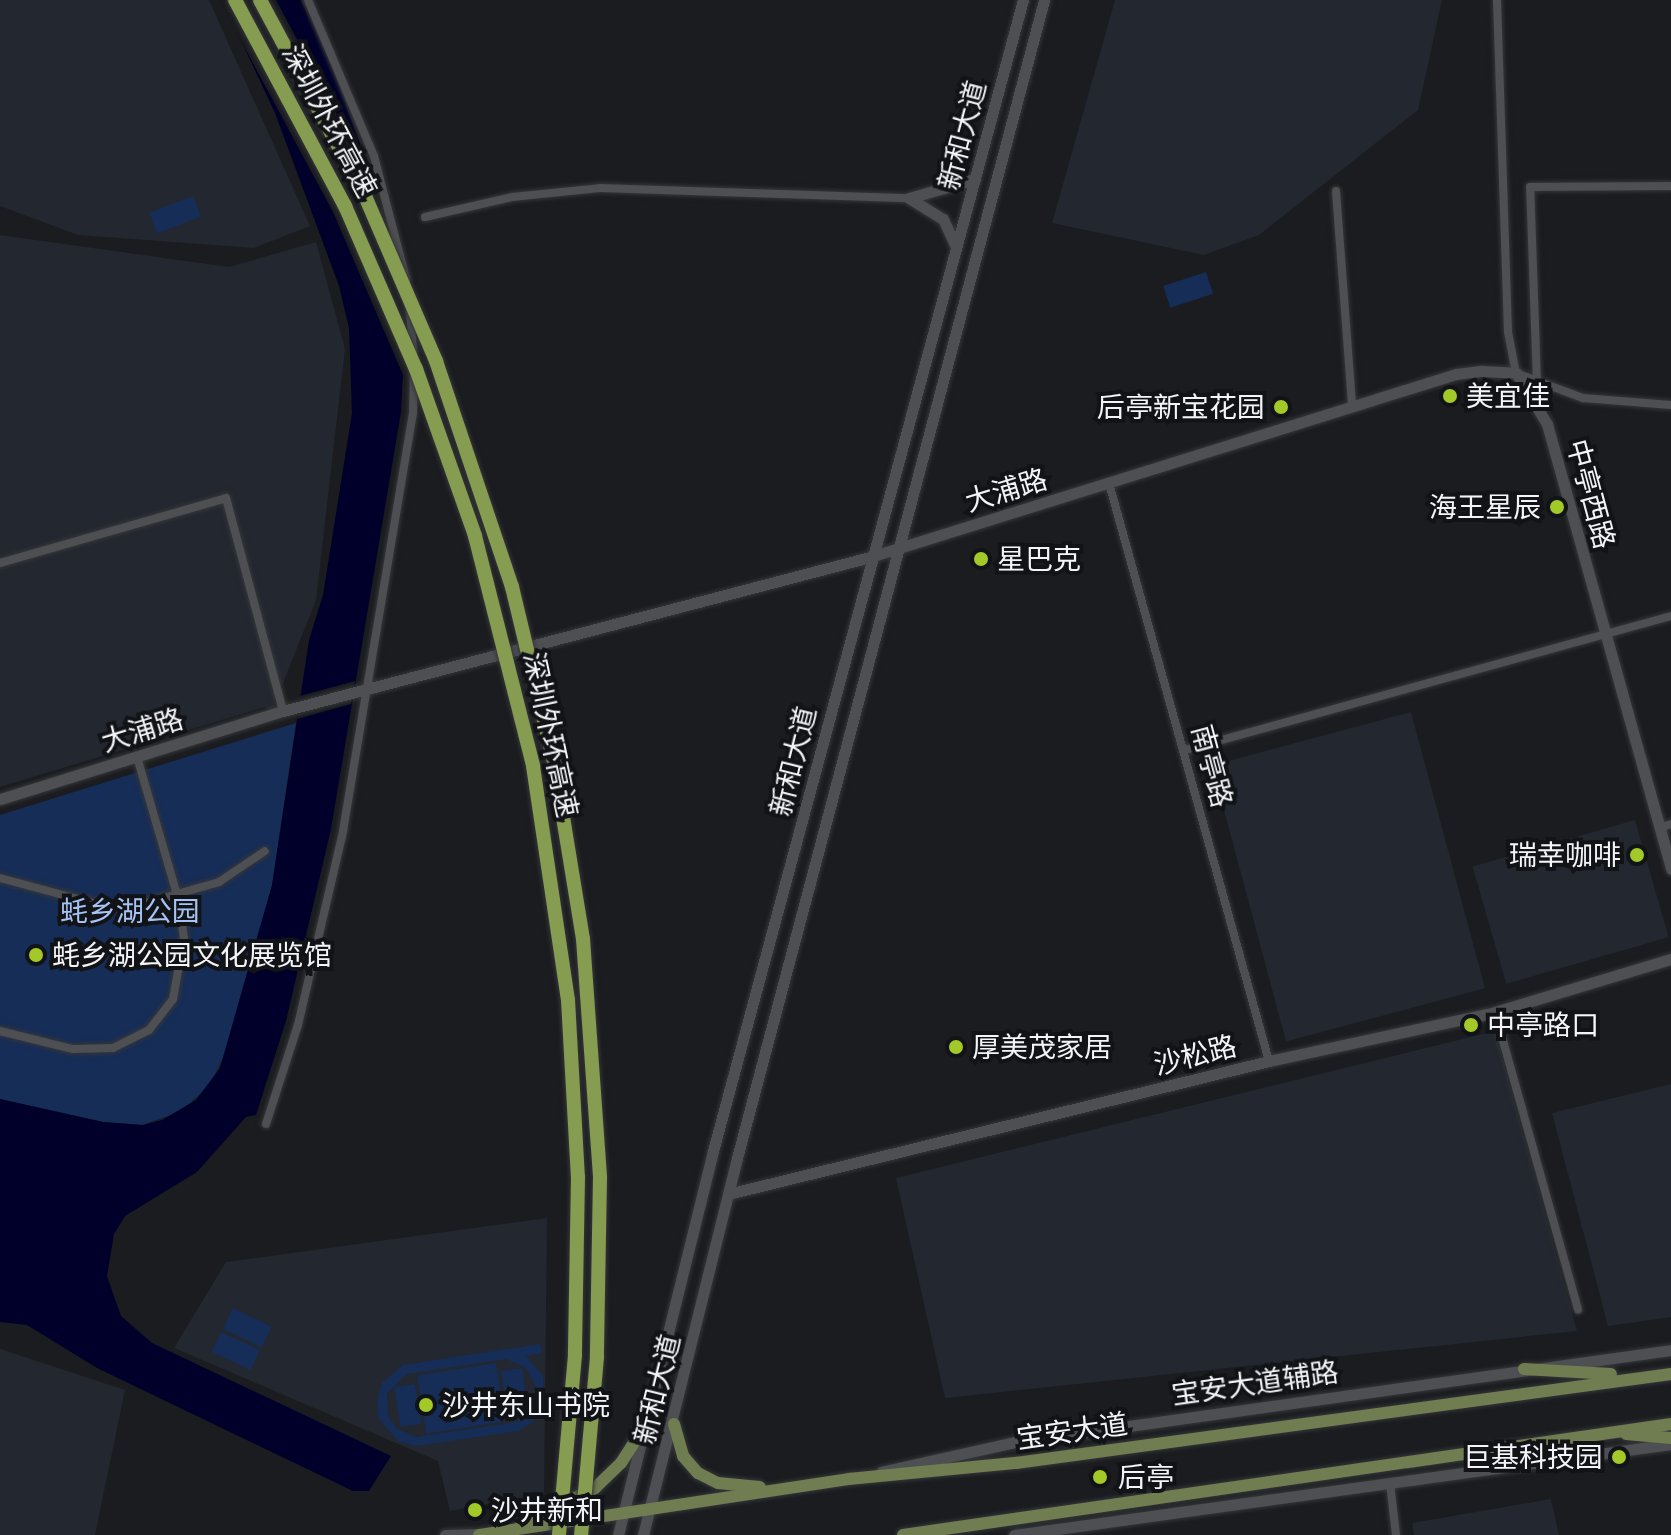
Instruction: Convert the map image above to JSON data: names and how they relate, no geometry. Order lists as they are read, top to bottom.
{
  "streets": {
    "highway": ["深圳外环高速"],
    "main road": [
      "新和大道",
      "大浦路",
      "中亭西路",
      "沙松路",
      "宝安大道辅路",
      "宝安大道"
    ],
    "street": ["南亭路"]
  },
  "crossings": [
    ["新和大道", "大浦路"],
    ["新和大道", "沙松路"],
    ["新和大道", "宝安大道"],
    ["大浦路", "中亭西路"],
    ["大浦路", "南亭路"],
    ["南亭路", "沙松路"],
    ["宝安大道辅路", "宝安大道"]
  ],
  "parks": ["蚝乡湖公园"],
  "places": [
    "美宜佳",
    "后亭新宝花园",
    "海王星辰",
    "星巴克",
    "瑞幸咖啡",
    "蚝乡湖公园文化展览馆",
    "中亭路口",
    "厚美茂家居",
    "沙井东山书院",
    "巨基科技园",
    "后亭",
    "沙井新和"
  ]
}
